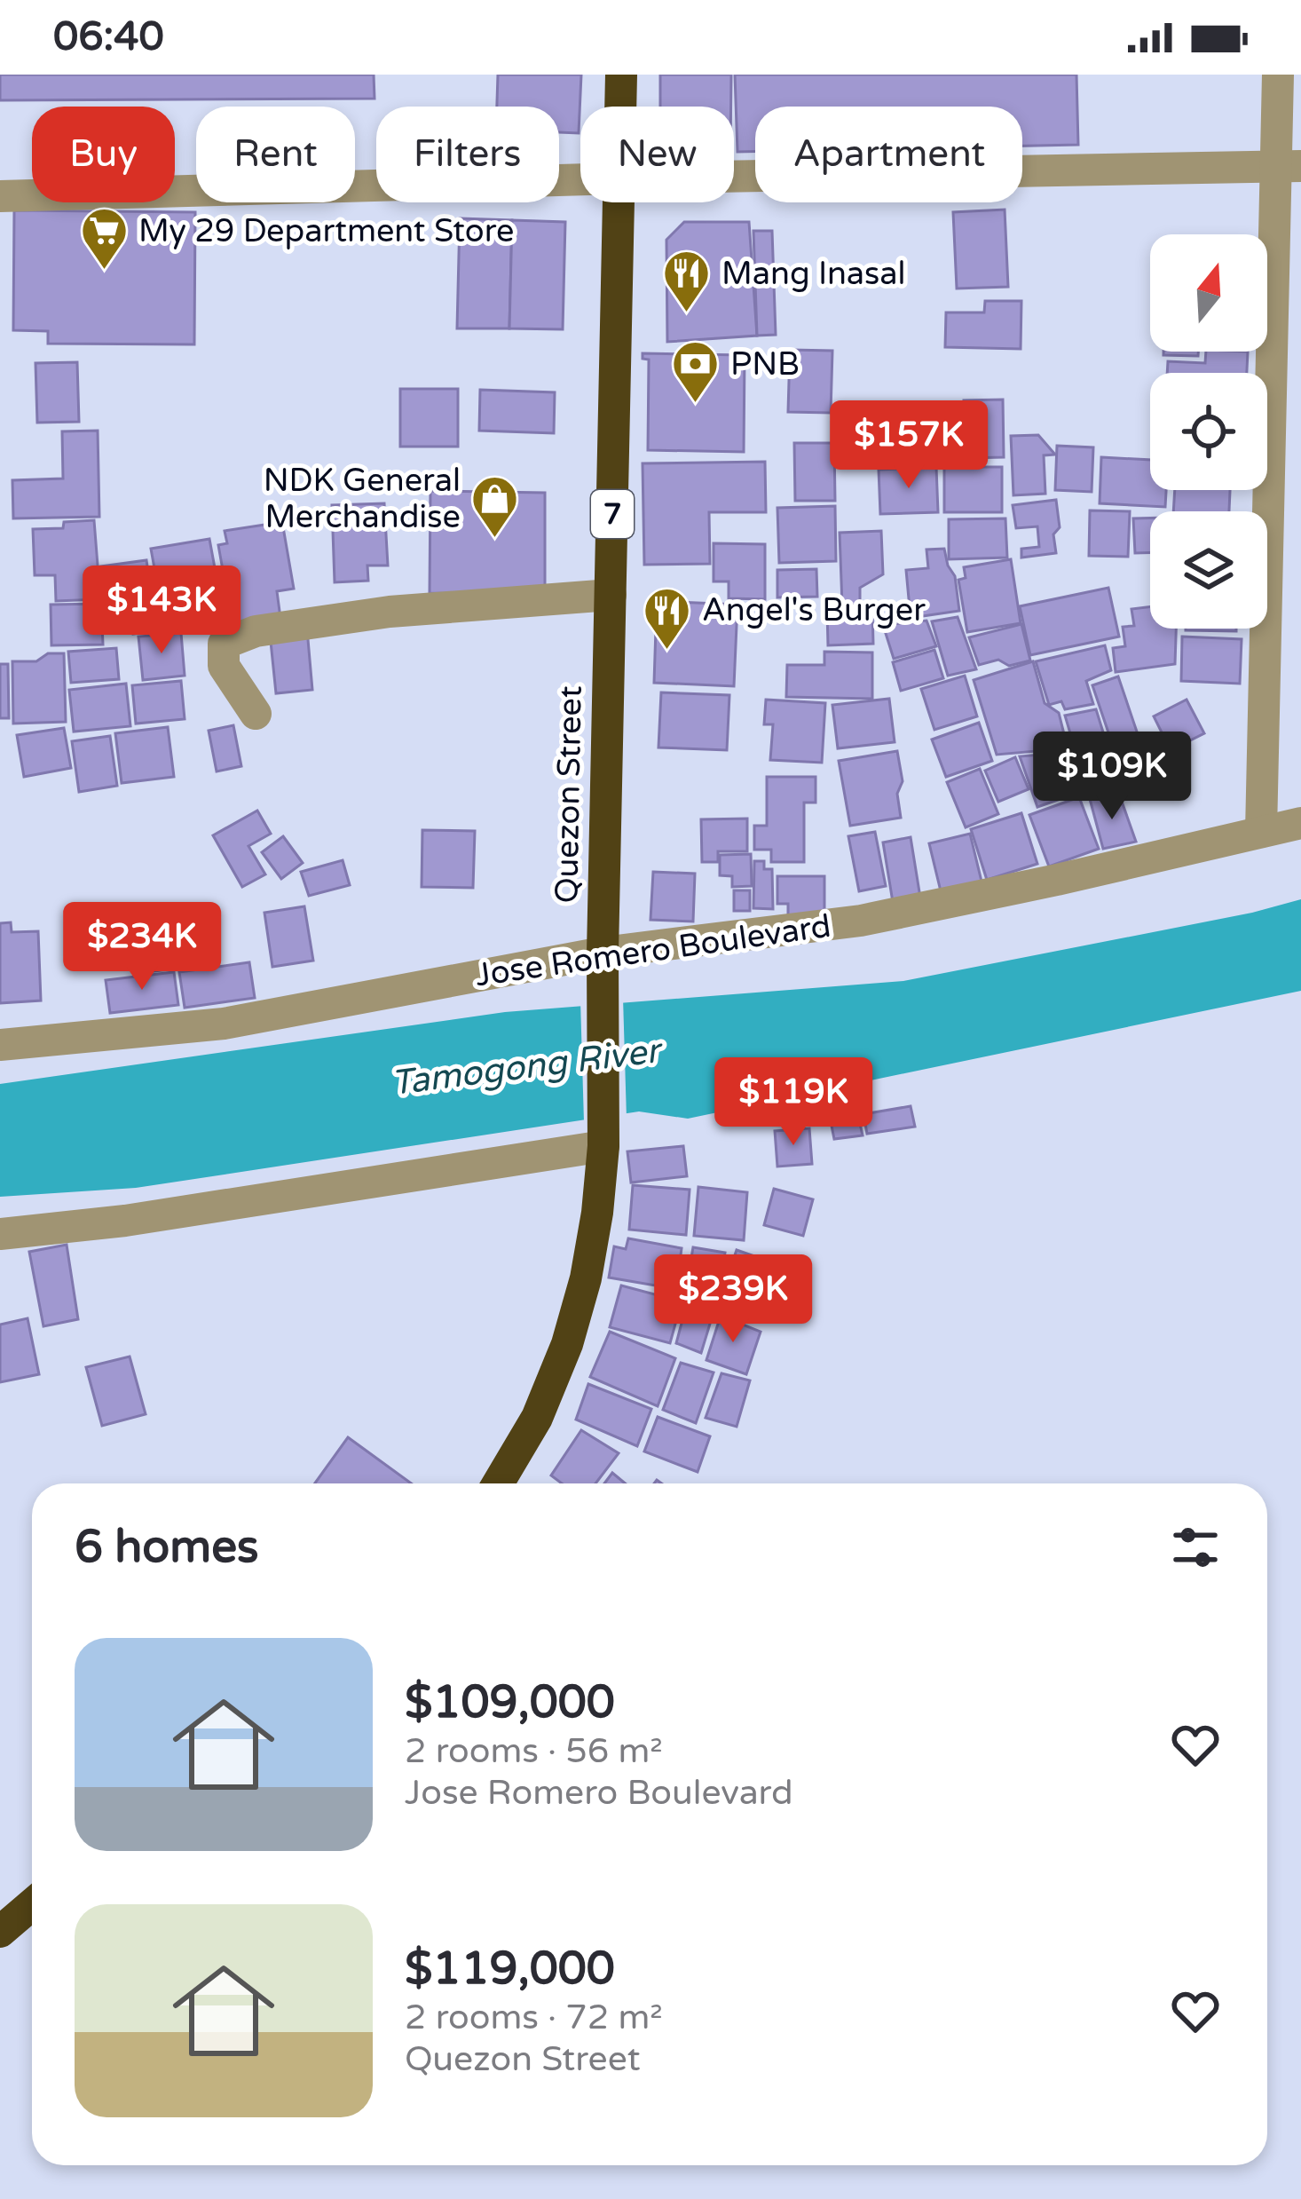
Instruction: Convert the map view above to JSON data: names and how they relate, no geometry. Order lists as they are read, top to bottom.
{
  "streets": {
    "highway": ["7", "Quezon Street"],
    "street": ["Jose Romero Boulevard"]
  },
  "crossings": [
    ["Quezon Street", "Jose Romero Boulevard"]
  ],
  "water": ["Tamogong River"],
  "places": {
    "supermarket": ["My 29 Department Store"],
    "restaurant": ["Mang Inasal", "Angel's Burger"],
    "bank": ["PNB"],
    "shop": ["NDK General Merchandise"]
  },
  "north": "top",
  "page": {
    "status": "06:40",
    "chip": [
      "Buy",
      "Rent",
      "Filters",
      "New",
      "Apartment"
    ],
    "price": [
      "$157K",
      "$143K",
      "$109K",
      "$234K",
      "$119K",
      "$239K"
    ],
    "heading": "6 homes",
    "list": [
      {
        "name": "$109,000",
        "note": "2 rooms · 56 m² · Jose Romero Boulevard"
      },
      {
        "name": "$119,000",
        "note": "2 rooms · 72 m² · Quezon Street"
      }
    ]
  }
}
